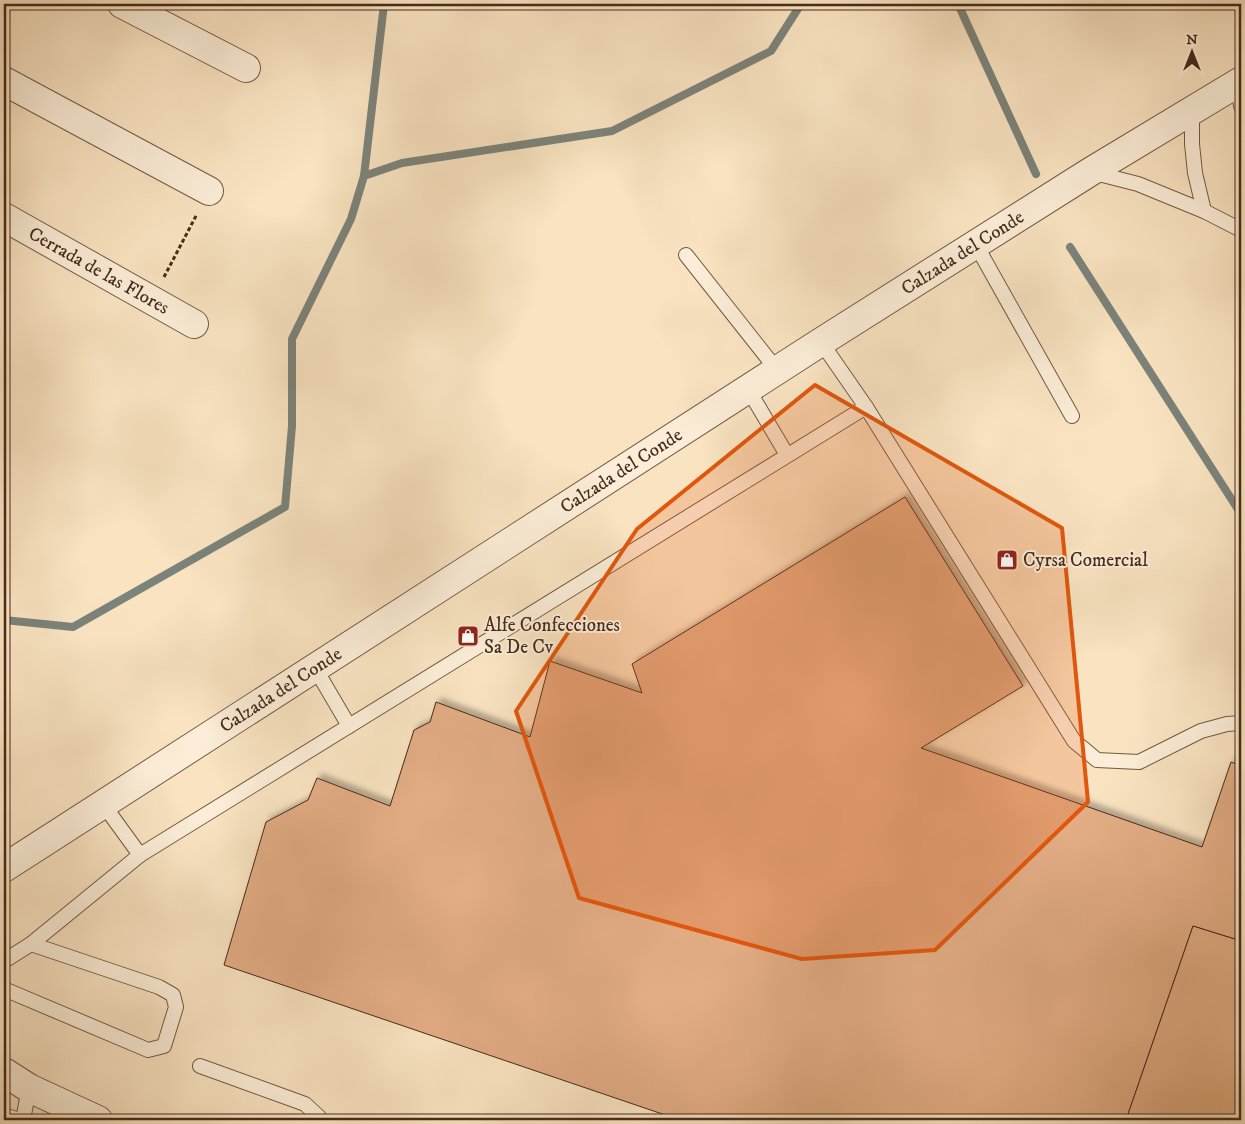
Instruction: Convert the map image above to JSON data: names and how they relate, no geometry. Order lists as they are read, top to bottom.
{
  "streets": {
    "street": ["Calzada del Conde", "Cerrada de las Flores"]
  },
  "places": {
    "shop": ["Cyrsa Comercial", "Alfe Confecciones Sa De Cv"]
  },
  "north": "top"
}
